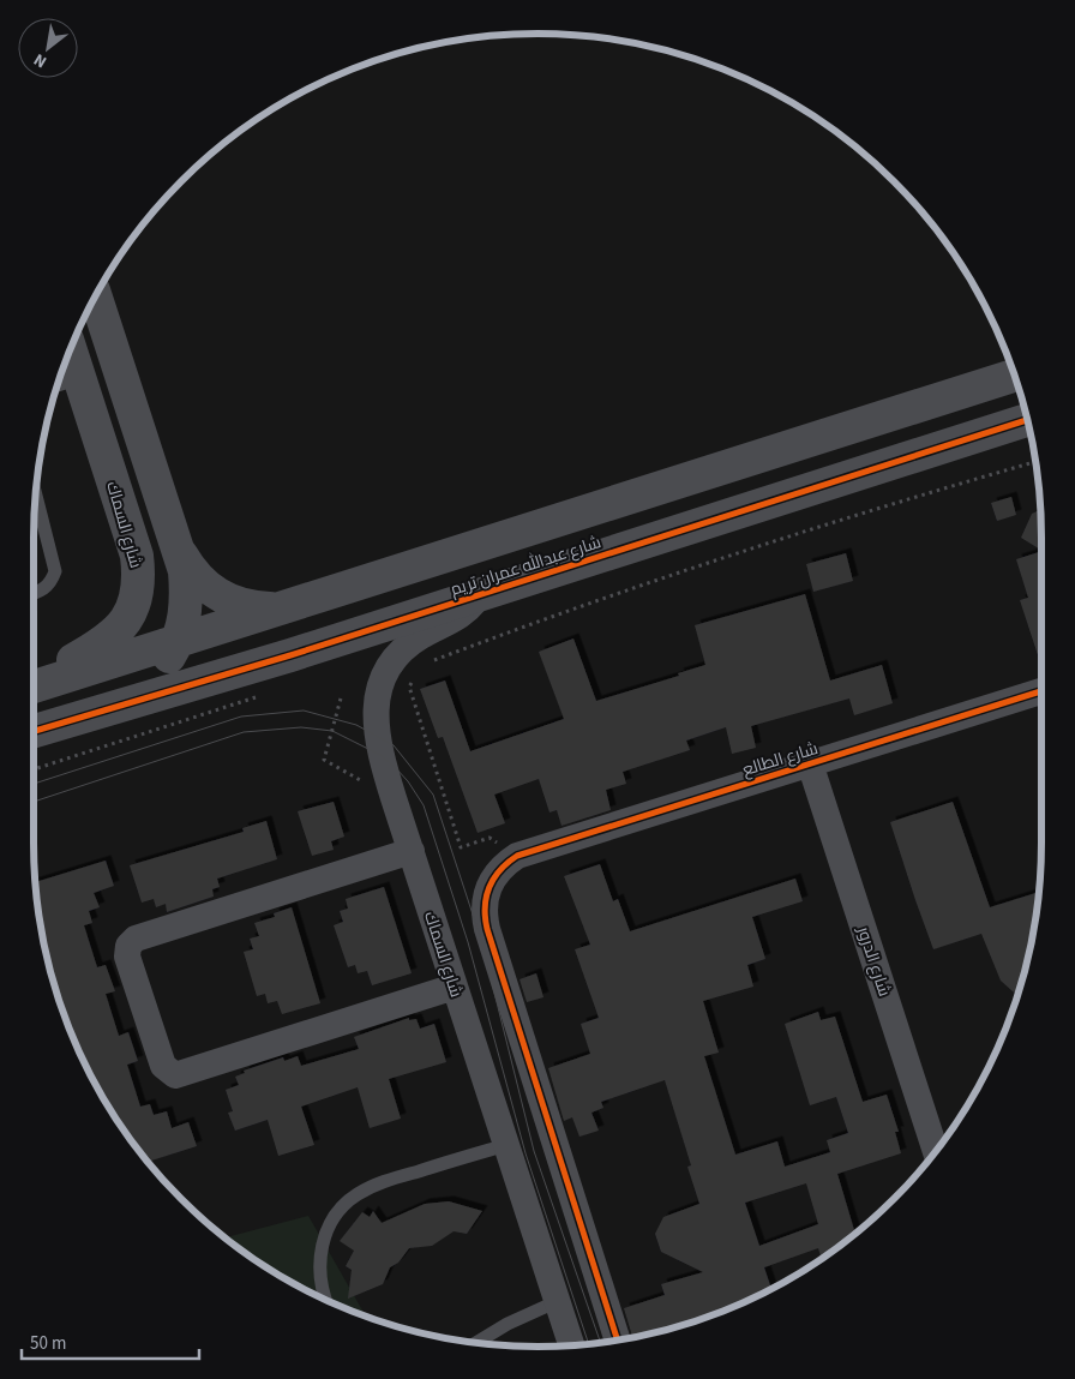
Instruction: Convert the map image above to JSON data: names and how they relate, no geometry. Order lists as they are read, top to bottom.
{
  "streets": {
    "street": [
      "شارع السماك",
      "شارع عبدالله عمران تريم",
      "شارع الطالع",
      "شارع الدرور"
    ]
  },
  "crossings": [
    ["شارع السماك", "شارع عبدالله عمران تريم"],
    ["شارع الطالع", "شارع الدرور"]
  ],
  "scale_bar": "50 m",
  "north": "bottom left"
}
